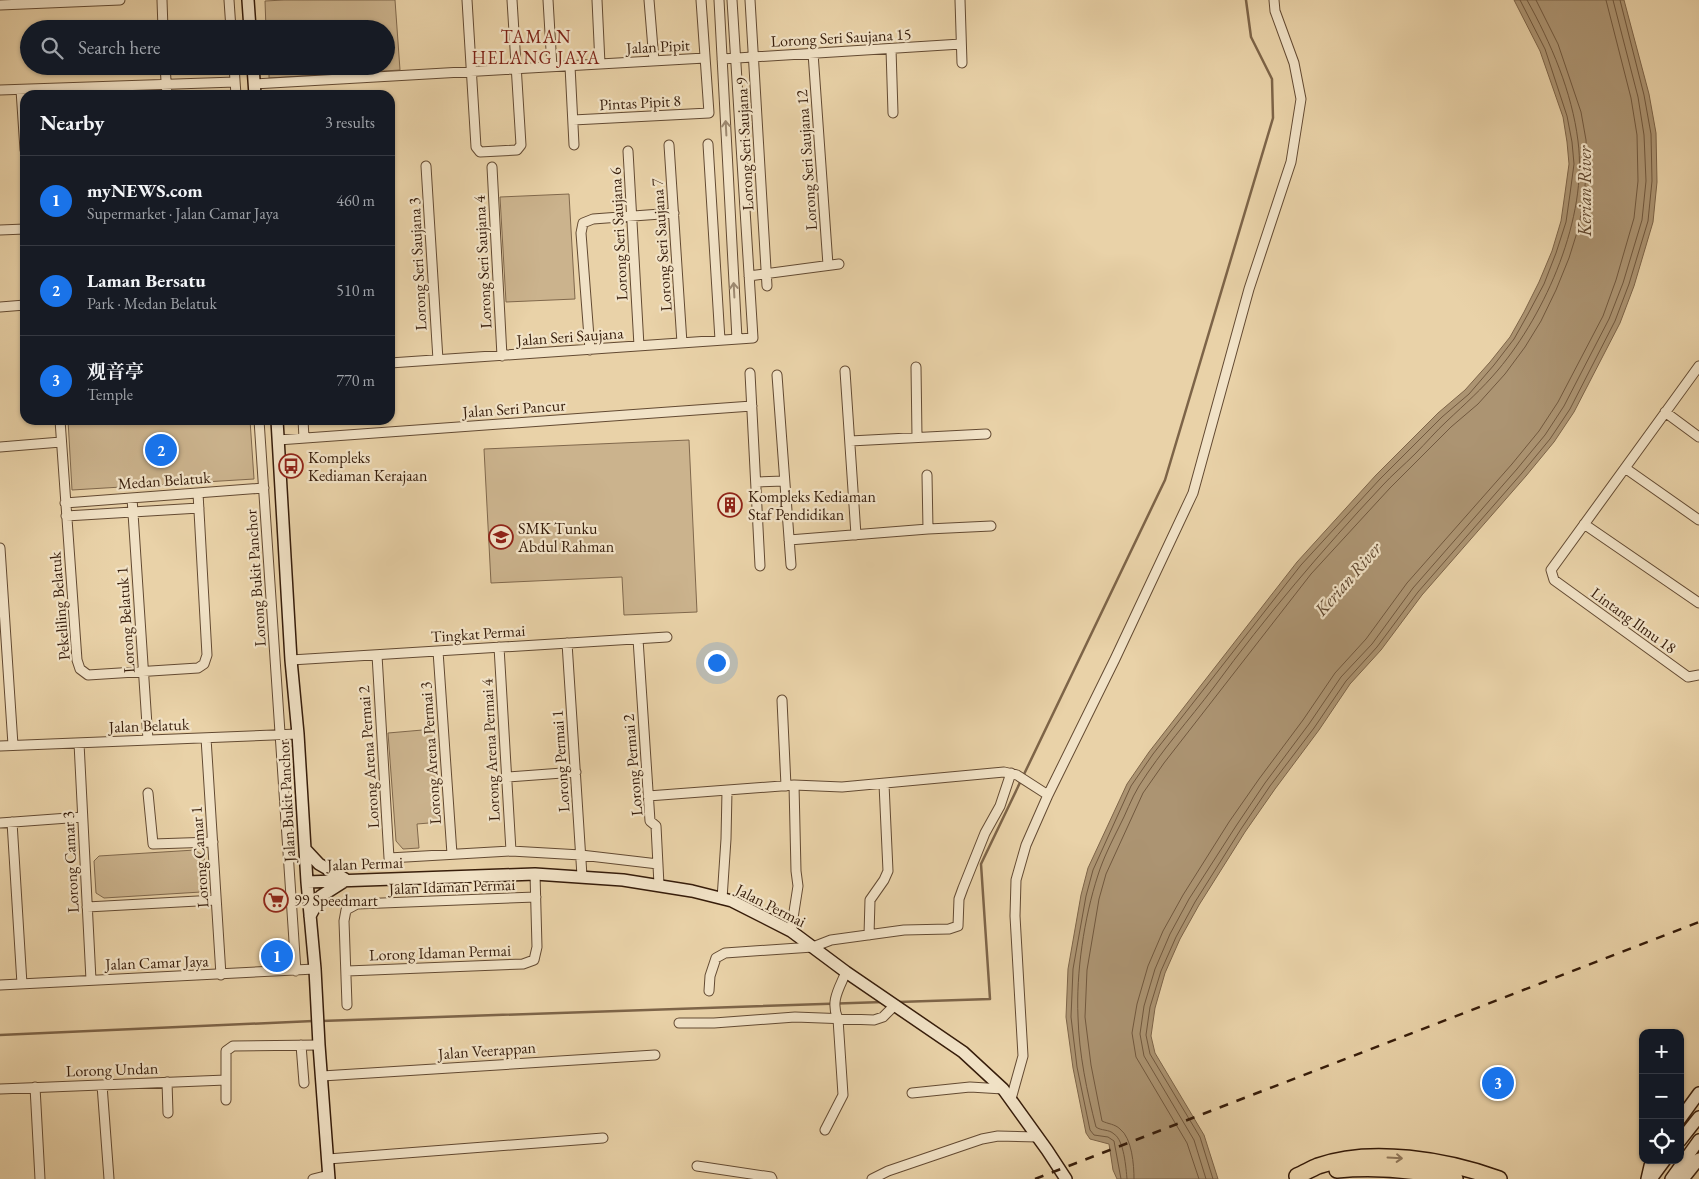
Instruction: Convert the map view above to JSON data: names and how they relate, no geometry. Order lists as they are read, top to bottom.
{
  "streets": {
    "main road": ["Jalan Bukit Panchor", "Jalan Permai"],
    "street": [
      "Lorong Seri Saujana 15",
      "Jalan Pipit",
      "Pintas Pipit 8",
      "Lorong Seri Saujana 9",
      "Lorong Seri Saujana 12",
      "Lorong Seri Saujana 6",
      "Lorong Seri Saujana 7",
      "Lorong Seri Saujana 4",
      "Lorong Seri Saujana 3",
      "Jalan Seri Saujana",
      "Jalan Seri Pancur",
      "Medan Belatuk",
      "Lorong Bukit Panchor",
      "Pekeliling Belatuk",
      "Lorong Belatuk 1",
      "Lintang Ilmu 18",
      "Tingkat Permai",
      "Jalan Belatuk",
      "Lorong Arena Permai 4",
      "Lorong Arena Permai 3",
      "Lorong Arena Permai 2",
      "Lorong Permai 1",
      "Lorong Permai 2",
      "Lorong Camar 1",
      "Lorong Camar 3",
      "Jalan Idaman Permai",
      "Lorong Idaman Permai",
      "Jalan Camar Jaya",
      "Jalan Veerappan",
      "Lorong Undan"
    ]
  },
  "crossings": [
    ["Lorong Seri Saujana 15", "Lorong Seri Saujana 9"],
    ["Lorong Seri Saujana 15", "Lorong Seri Saujana 12"],
    ["Jalan Pipit", "Pintas Pipit 8"],
    ["Lorong Seri Saujana 6", "Jalan Seri Saujana"],
    ["Lorong Seri Saujana 7", "Jalan Seri Saujana"],
    ["Lorong Seri Saujana 4", "Jalan Seri Saujana"],
    ["Lorong Seri Saujana 3", "Jalan Seri Saujana"],
    ["Jalan Seri Pancur", "Jalan Bukit Panchor"],
    ["Medan Belatuk", "Lorong Bukit Panchor"],
    ["Medan Belatuk", "Pekeliling Belatuk"],
    ["Medan Belatuk", "Lorong Belatuk 1"],
    ["Lorong Bukit Panchor", "Jalan Belatuk"],
    ["Lorong Bukit Panchor", "Jalan Bukit Panchor"],
    ["Pekeliling Belatuk", "Lorong Belatuk 1"],
    ["Lorong Belatuk 1", "Jalan Belatuk"],
    ["Tingkat Permai", "Lorong Arena Permai 4"],
    ["Tingkat Permai", "Lorong Arena Permai 3"],
    ["Tingkat Permai", "Lorong Arena Permai 2"],
    ["Tingkat Permai", "Lorong Permai 1"],
    ["Tingkat Permai", "Lorong Permai 2"],
    ["Tingkat Permai", "Jalan Bukit Panchor"],
    ["Jalan Belatuk", "Jalan Bukit Panchor"],
    ["Jalan Belatuk", "Lorong Camar 1"],
    ["Jalan Belatuk", "Lorong Camar 3"],
    ["Lorong Arena Permai 3", "Lorong Arena Permai 2"],
    ["Lorong Permai 1", "Jalan Permai"],
    ["Lorong Permai 2", "Jalan Permai"],
    ["Jalan Bukit Panchor", "Jalan Permai"],
    ["Jalan Bukit Panchor", "Jalan Camar Jaya"],
    ["Jalan Bukit Panchor", "Jalan Veerappan"],
    ["Lorong Camar 1", "Jalan Camar Jaya"],
    ["Lorong Camar 3", "Jalan Camar Jaya"],
    ["Jalan Idaman Permai", "Lorong Idaman Permai"]
  ],
  "districts": ["TAMAN HELANG JAYA"],
  "water": ["Kerian River"],
  "places": {
    "bus stop": ["Kompleks Kediaman Kerajaan"],
    "building": ["Kompleks Kediaman Staf Pendidikan"],
    "school or university": ["SMK Tunku Abdul Rahman"],
    "supermarket": ["99 Speedmart"]
  },
  "page": {
    "search": "Search here",
    "heading": ["Nearby", "3 results"],
    "list": [
      {
        "mark": "1",
        "name": "myNEWS.com",
        "note": "Supermarket · Jalan Camar Jaya",
        "value": "460 m"
      },
      {
        "mark": "2",
        "name": "Laman Bersatu",
        "note": "Park · Medan Belatuk",
        "value": "510 m"
      },
      {
        "mark": "3",
        "name": "观音亭",
        "note": "Temple",
        "value": "770 m"
      }
    ],
    "pins": ["2", "1", "3"],
    "map_buttons": ["+", "−"]
  }
}
